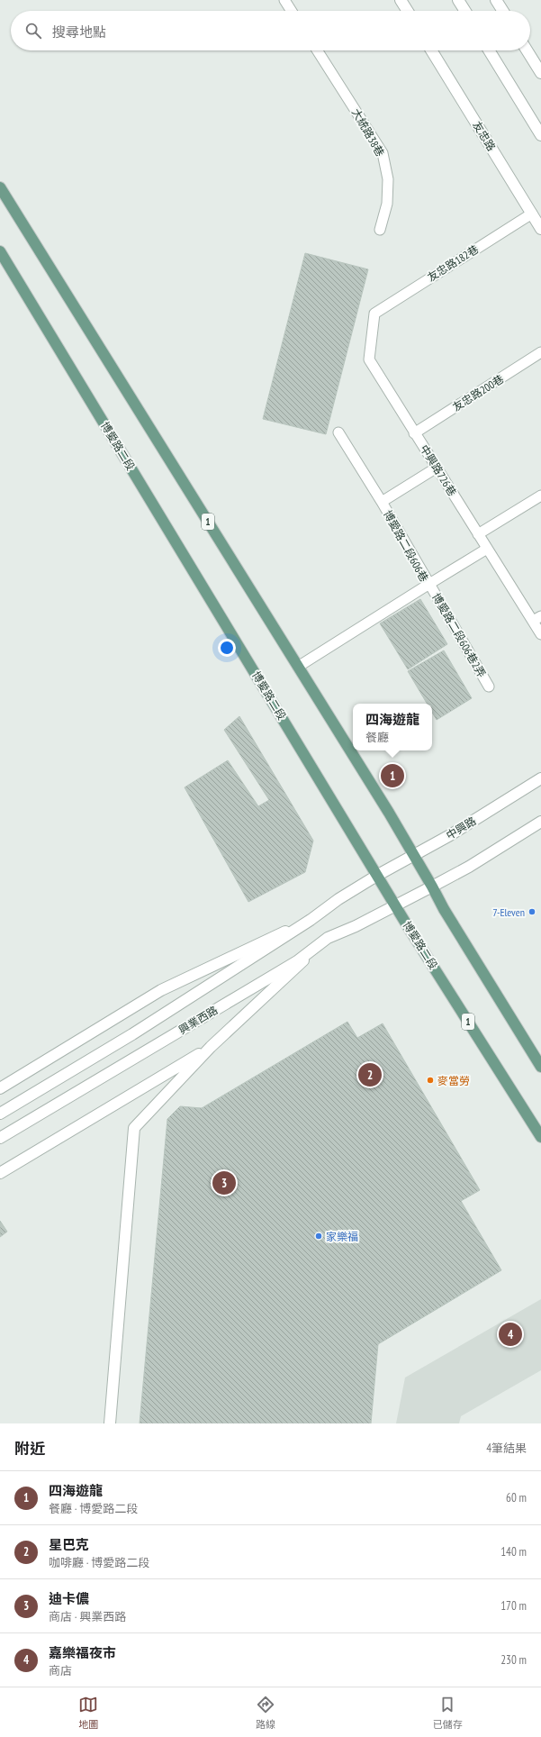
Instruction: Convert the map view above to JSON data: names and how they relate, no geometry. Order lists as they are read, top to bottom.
{
  "streets": {
    "main road": ["博愛路二段", "1"],
    "street": ["友忠路", "中興路", "興業西路"],
    "lane": [
      "大統路38巷",
      "友忠路182巷",
      "友忠路200巷",
      "中興路726巷",
      "博愛路二段606巷",
      "博愛路二段606巷2弄"
    ]
  },
  "crossings": [
    ["友忠路", "友忠路182巷"],
    ["友忠路182巷", "中興路726巷"],
    ["友忠路200巷", "中興路726巷"],
    ["博愛路二段", "中興路"],
    ["博愛路二段", "興業西路"],
    ["1", "博愛路二段606巷"],
    ["1", "中興路"],
    ["博愛路二段606巷", "博愛路二段606巷2弄"],
    ["中興路", "興業西路"]
  ],
  "places": ["7-Eleven", "麥當勞", "家樂福"],
  "page": {
    "search": "搜尋地點",
    "popup": ["四海遊龍", "餐廳"],
    "pins": [
      "1",
      "2",
      "3",
      "4"
    ],
    "heading": ["附近", "4筆結果"],
    "list": [
      {
        "mark": "1",
        "name": "四海遊龍",
        "note": "餐廳 · 博愛路二段",
        "value": "60 m"
      },
      {
        "mark": "2",
        "name": "星巴克",
        "note": "咖啡廳 · 博愛路二段",
        "value": "140 m"
      },
      {
        "mark": "3",
        "name": "迪卡儂",
        "note": "商店 · 興業西路",
        "value": "170 m"
      },
      {
        "mark": "4",
        "name": "嘉樂福夜市",
        "note": "商店",
        "value": "230 m"
      }
    ],
    "nav": ["地圖", "路線", "已儲存"]
  }
}
